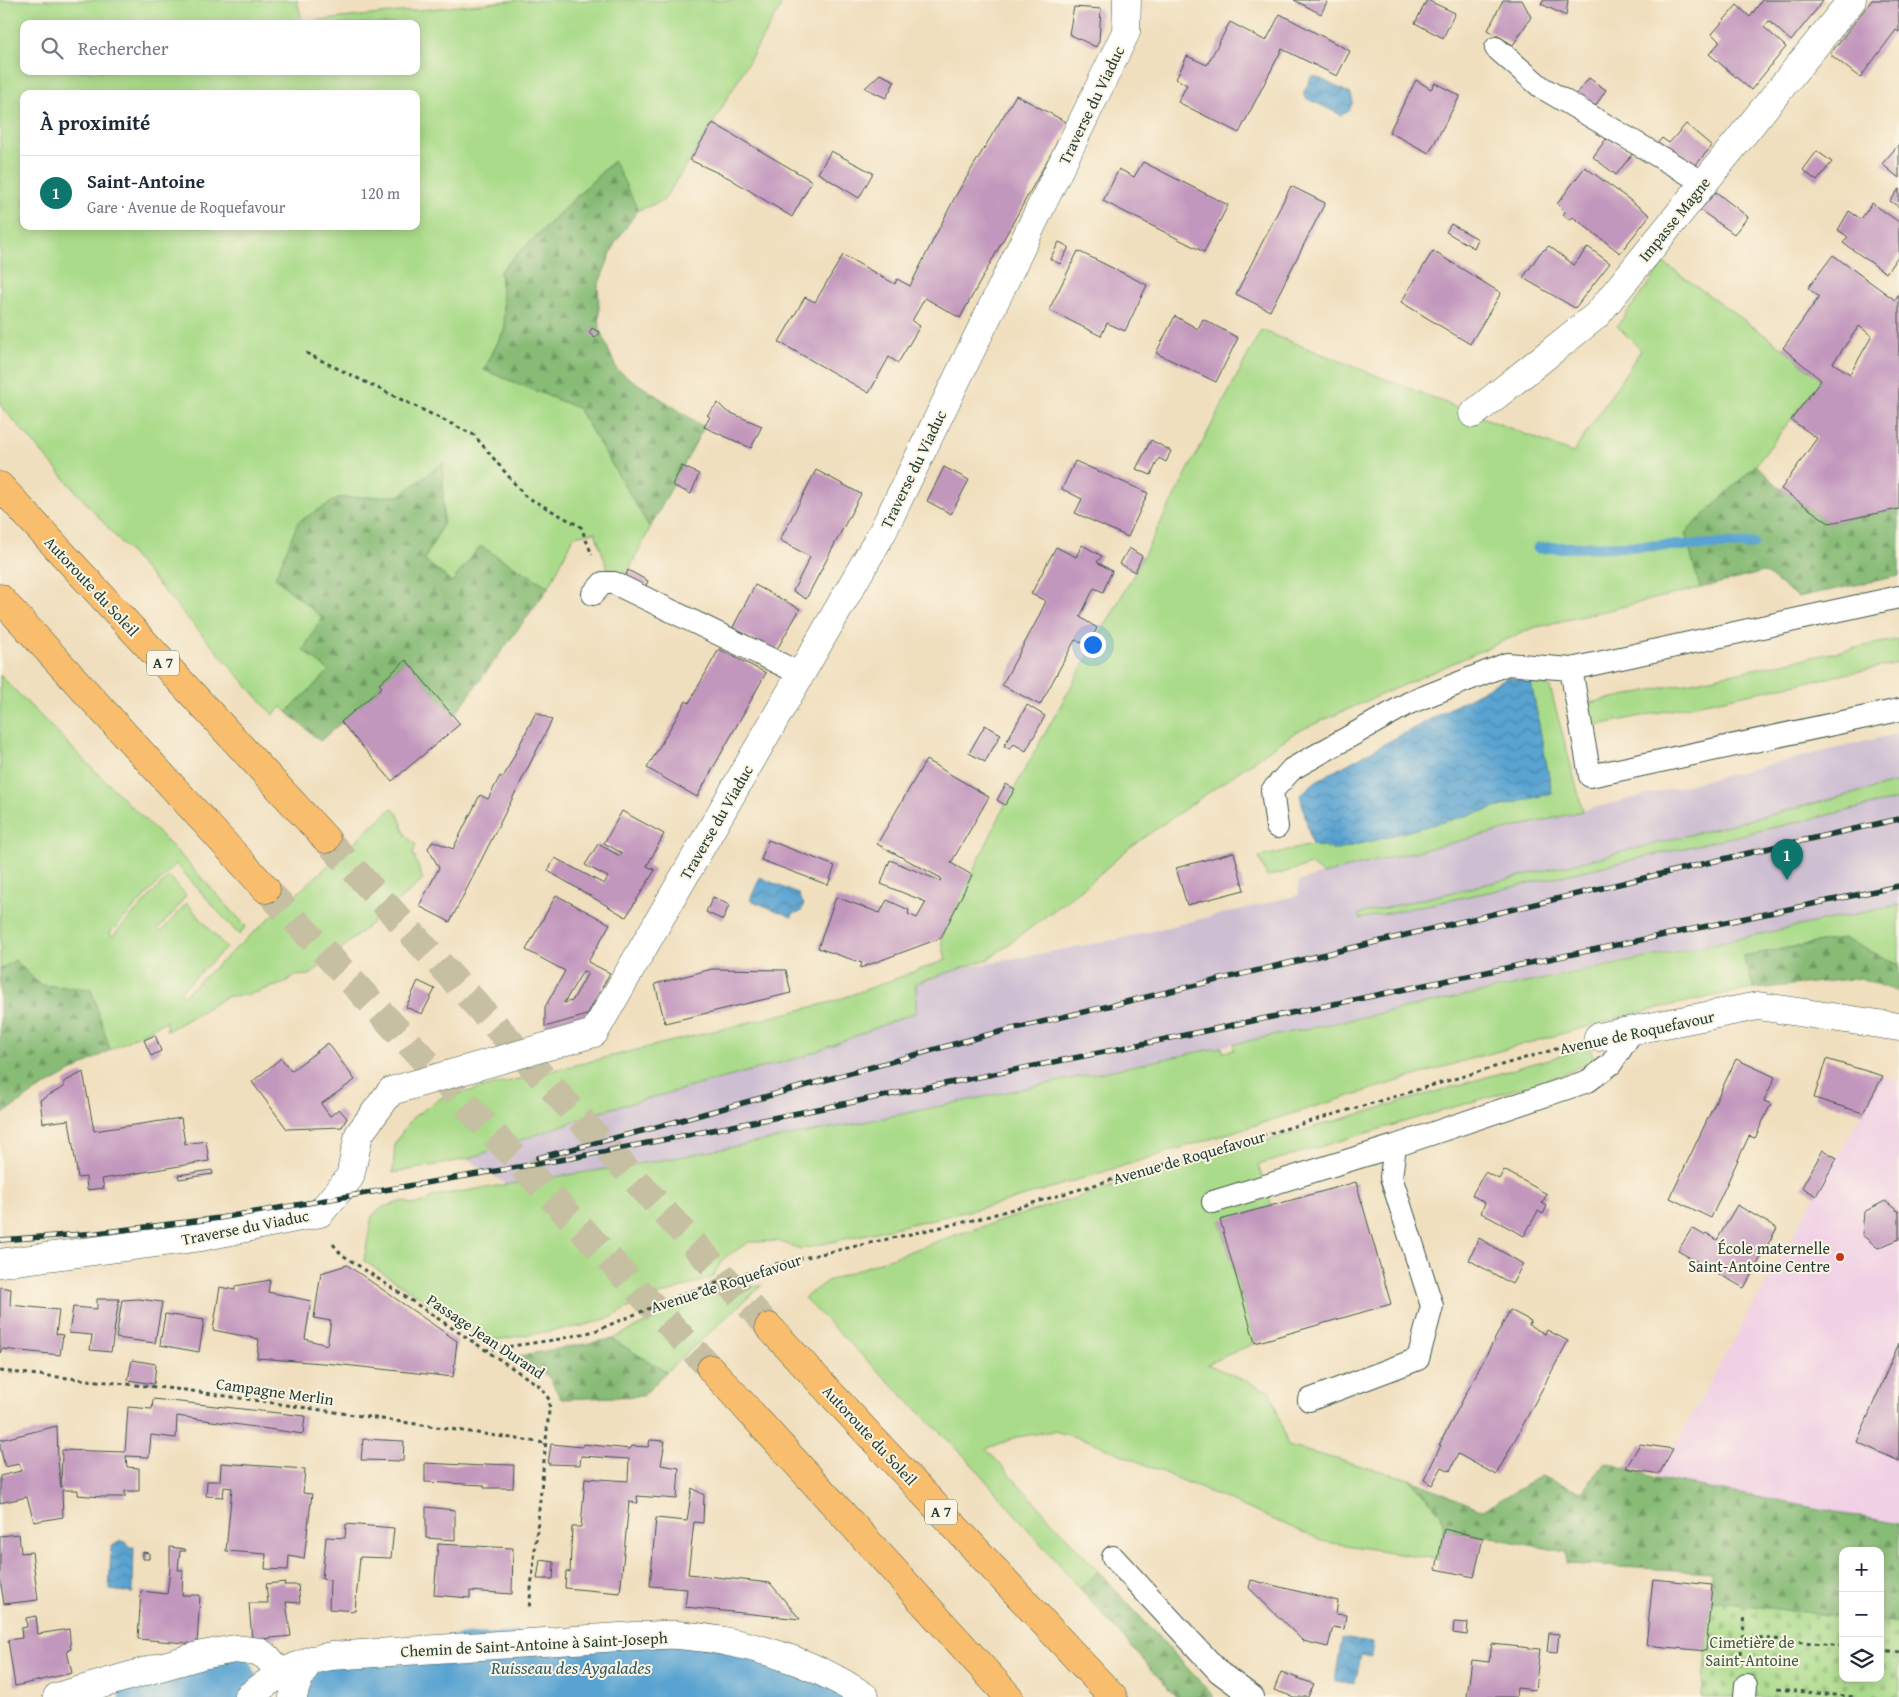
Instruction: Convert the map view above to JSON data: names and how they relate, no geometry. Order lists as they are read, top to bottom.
{
  "streets": {
    "highway": ["Autoroute du Soleil", "A 7"],
    "street": [
      "Traverse du Viaduc",
      "Impasse Magne",
      "Avenue de Roquefavour",
      "Chemin de Saint-Antoine à Saint-Joseph"
    ],
    "path": ["Passage Jean Durand", "Campagne Merlin"]
  },
  "crossings": [
    ["Traverse du Viaduc", "Passage Jean Durand"],
    ["Avenue de Roquefavour", "Passage Jean Durand"],
    ["Passage Jean Durand", "Campagne Merlin"],
    ["Passage Jean Durand", "Chemin de Saint-Antoine à Saint-Joseph"]
  ],
  "water": ["Ruisseau des Aygalades"],
  "parks": ["Cimetière de Saint-Antoine"],
  "places": ["École maternelle Saint-Antoine Centre"],
  "page": {
    "search": "Rechercher",
    "heading": "À proximité",
    "list": [
      {
        "mark": "1",
        "name": "Saint-Antoine",
        "note": "Gare · Avenue de Roquefavour",
        "value": "120 m"
      }
    ],
    "pins": "1",
    "map_buttons": ["+", "−"]
  }
}
